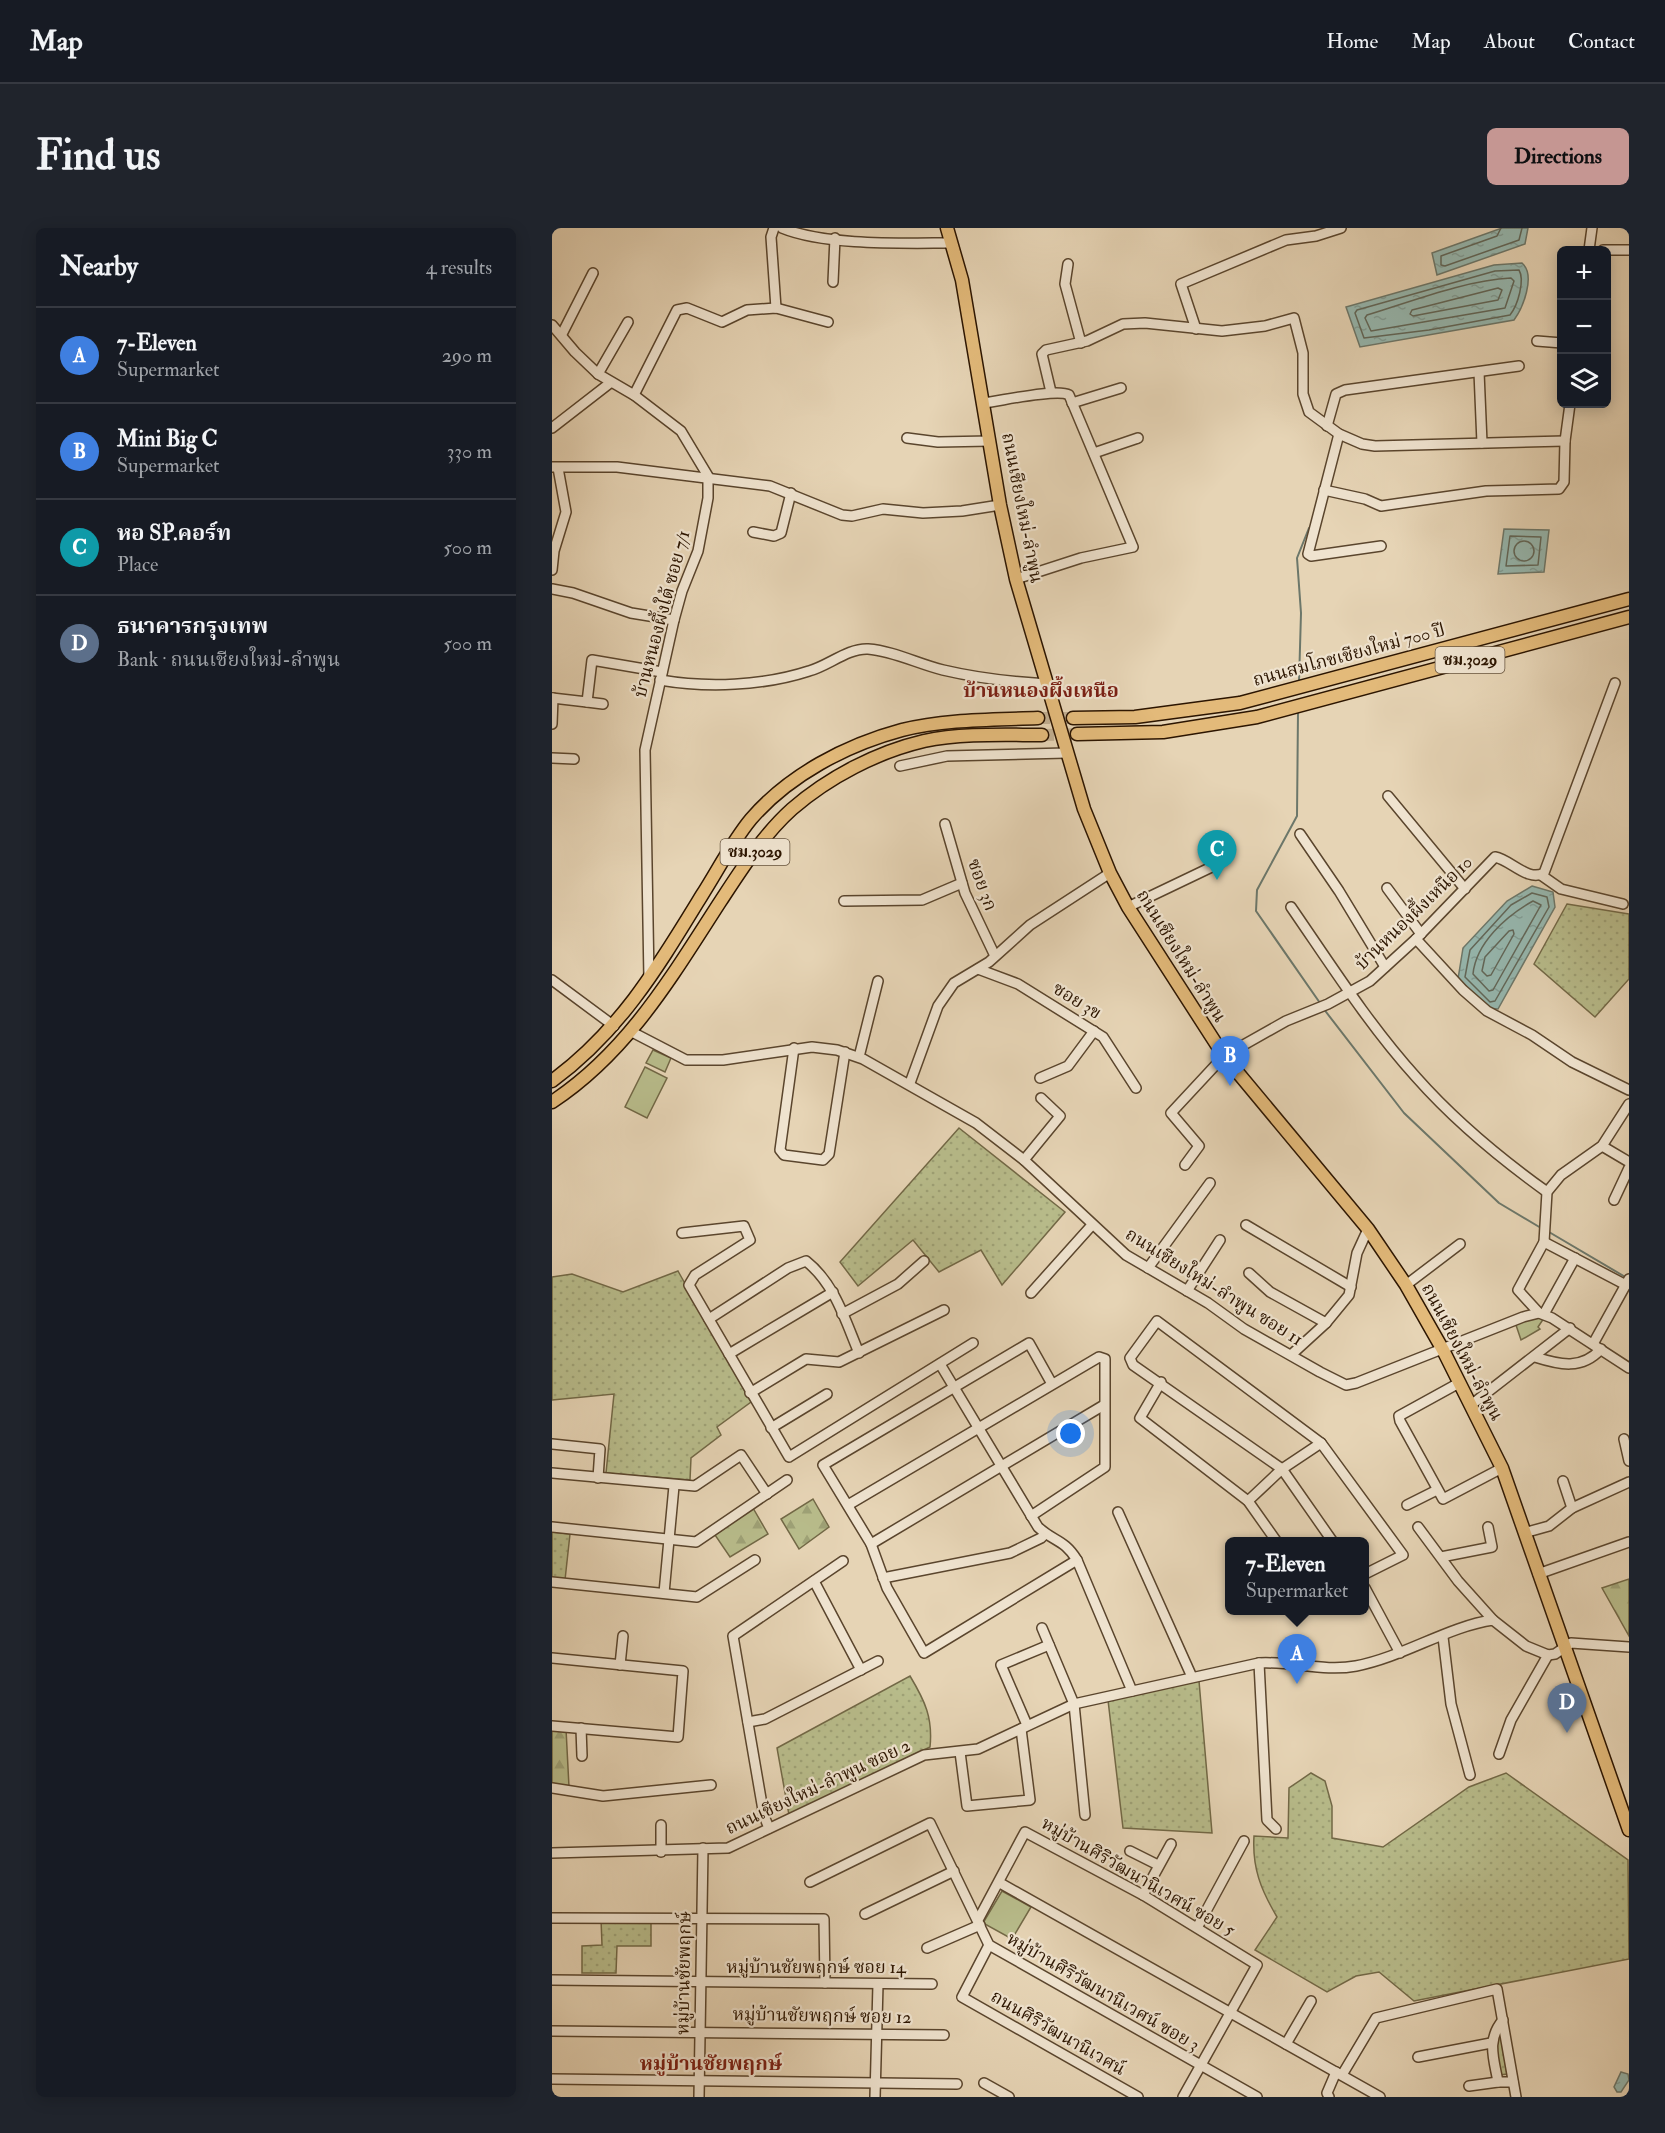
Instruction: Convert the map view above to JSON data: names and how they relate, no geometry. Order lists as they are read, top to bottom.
{
  "streets": {
    "main road": ["ถนนเชียงใหม่-ลำพูน", "ถนนสมโภชเชียงใหม่ 700 ปี", "ชม.3029"],
    "street": [
      "บ้านหนองผึ้งใต้ ซอย 7/1",
      "ซอย 3ก",
      "บ้านหนองผึ้งเหนือ 10",
      "ซอย 3ข",
      "ถนนเชียงใหม่-ลำพูน ซอย 11",
      "ถนนเชียงใหม่-ลำพูน ซอย 2",
      "หมู่บ้านศิริวัฒนานิเวศน์ ซอย 5",
      "หมู่บ้านชัยพฤกษ์ ซอย 14",
      "หมู่บ้านชัยพฤกษ์",
      "หมู่บ้านศิริวัฒนานิเวศน์ ซอย 3",
      "หมู่บ้านชัยพฤกษ์ ซอย 12",
      "ถนนศิริวัฒนานิเวศน์"
    ]
  },
  "crossings": [
    ["ถนนเชียงใหม่-ลำพูน", "บ้านหนองผึ้งเหนือ 10"],
    ["ถนนเชียงใหม่-ลำพูน", "ถนนเชียงใหม่-ลำพูน ซอย 11"],
    ["บ้านหนองผึ้งใต้ ซอย 7/1", "ชม.3029"],
    ["ชม.3029", "ถนนเชียงใหม่-ลำพูน ซอย 11"],
    ["ถนนเชียงใหม่-ลำพูน ซอย 2", "หมู่บ้านชัยพฤกษ์"],
    ["หมู่บ้านศิริวัฒนานิเวศน์ ซอย 5", "หมู่บ้านศิริวัฒนานิเวศน์ ซอย 3"],
    ["หมู่บ้านชัยพฤกษ์ ซอย 14", "หมู่บ้านชัยพฤกษ์"],
    ["หมู่บ้านชัยพฤกษ์", "หมู่บ้านชัยพฤกษ์ ซอย 12"],
    ["หมู่บ้านศิริวัฒนานิเวศน์ ซอย 3", "ถนนศิริวัฒนานิเวศน์"]
  ],
  "districts": ["บ้านหนองผึ้งเหนือ", "หมู่บ้านชัยพฤกษ์"],
  "page": {
    "header": "Map",
    "nav": [
      "Home",
      "Map",
      "About",
      "Contact"
    ],
    "buttons": "Directions",
    "title": "Find us",
    "heading": ["Nearby", "4 results"],
    "map_buttons": ["+", "−"],
    "list": [
      {
        "mark": "A",
        "name": "7-Eleven",
        "note": "Supermarket",
        "value": "290 m"
      },
      {
        "mark": "B",
        "name": "Mini Big C",
        "note": "Supermarket",
        "value": "330 m"
      },
      {
        "mark": "C",
        "name": "หอ SP.คอร์ท",
        "note": "Place",
        "value": "500 m"
      },
      {
        "mark": "D",
        "name": "ธนาคารกรุงเทพ",
        "note": "Bank · ถนนเชียงใหม่-ลำพูน",
        "value": "500 m"
      }
    ],
    "pins": [
      "C",
      "B",
      "A",
      "D"
    ],
    "popup": ["7-Eleven", "Supermarket"]
  }
}
